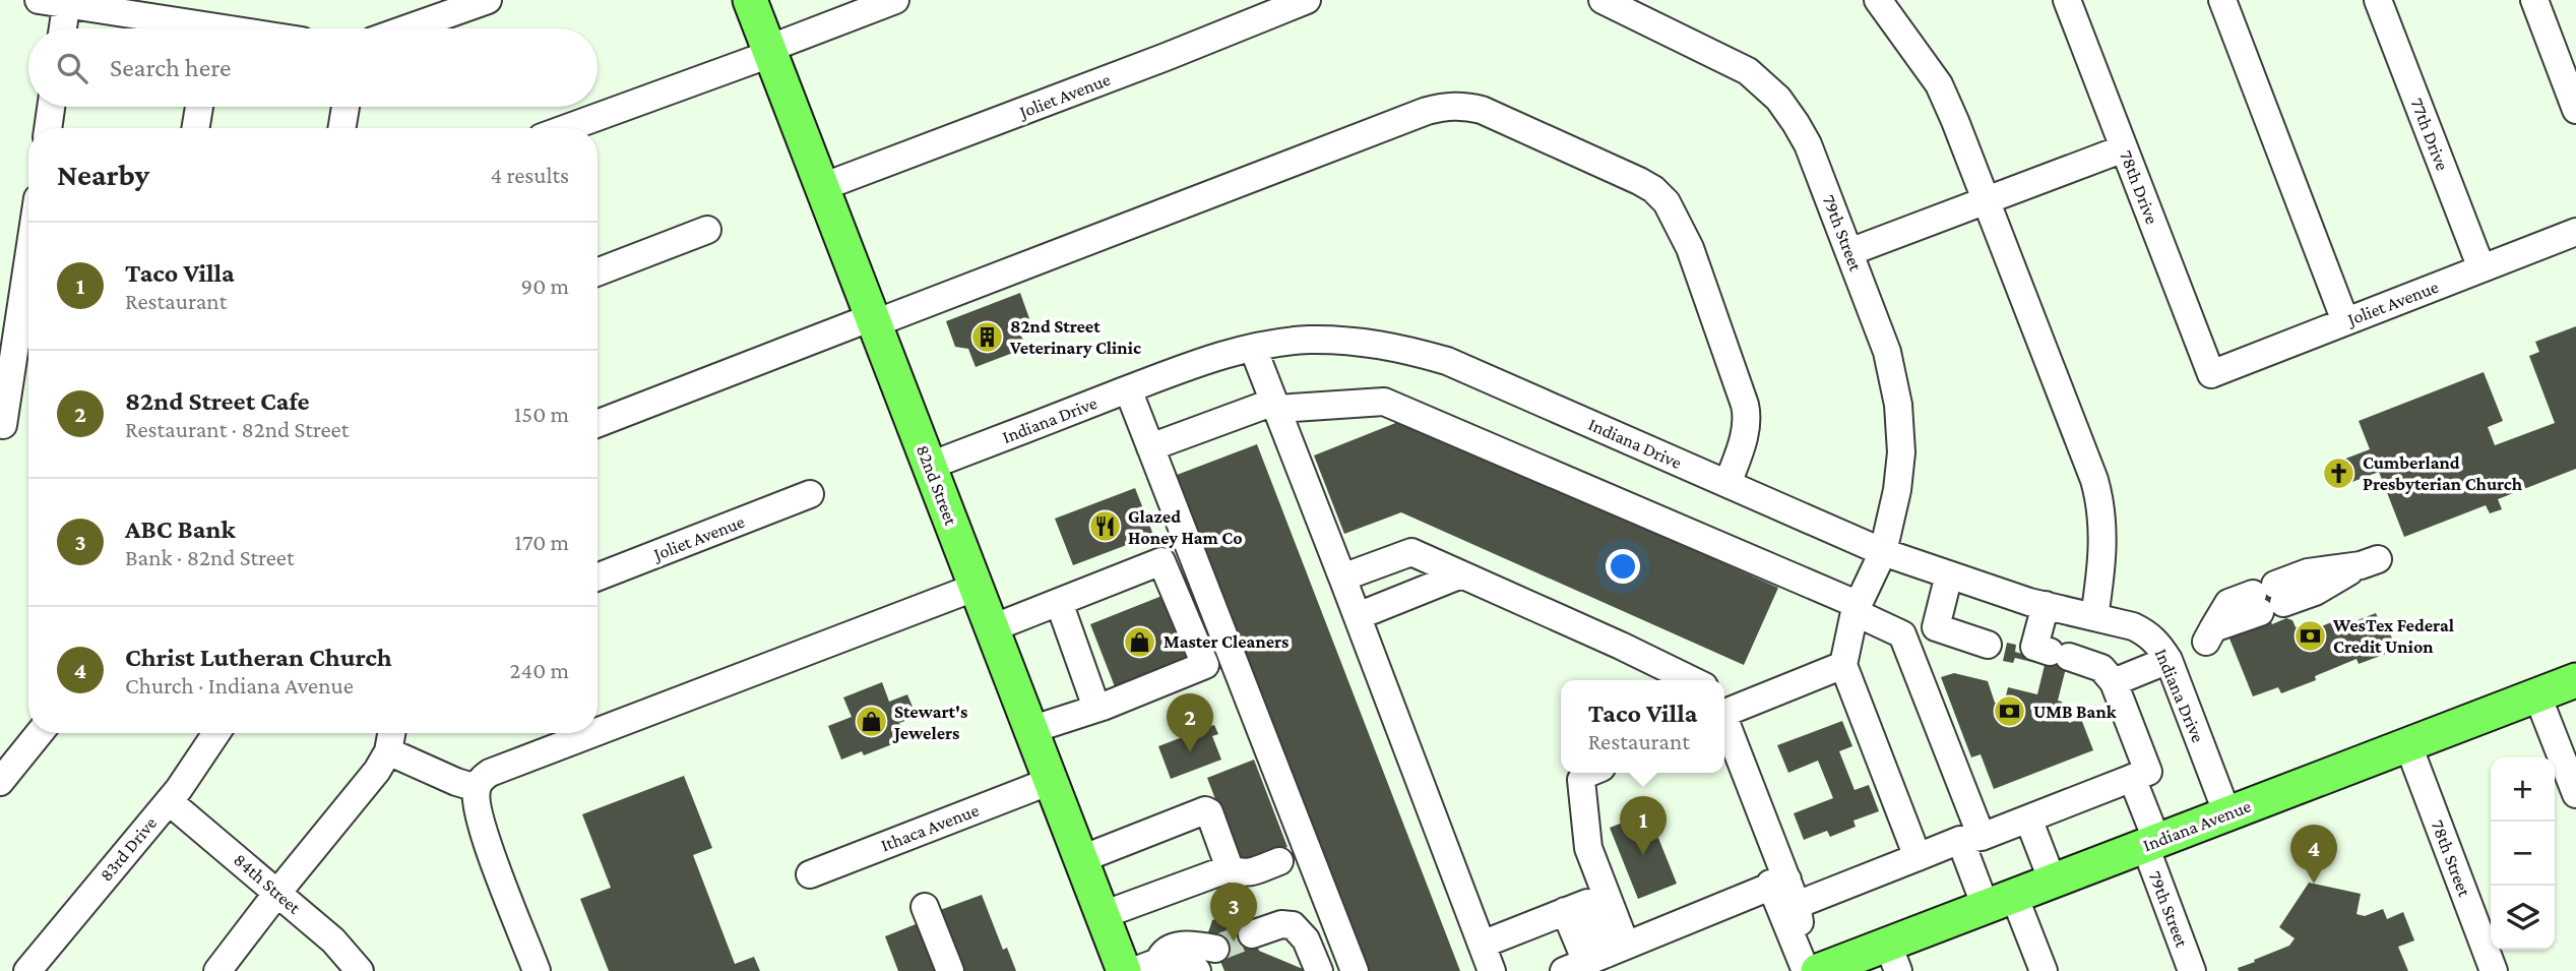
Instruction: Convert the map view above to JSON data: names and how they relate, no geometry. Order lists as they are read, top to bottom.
{
  "streets": {
    "main road": ["82nd Street", "Indiana Avenue"],
    "street": [
      "Joliet Avenue",
      "77th Drive",
      "78th Drive",
      "79th Street",
      "Indiana Drive",
      "Ithaca Avenue",
      "83rd Drive",
      "78th Street",
      "84th Street"
    ]
  },
  "crossings": [
    ["Joliet Avenue", "77th Drive"],
    ["Joliet Avenue", "78th Drive"],
    ["Joliet Avenue", "82nd Street"],
    ["79th Street", "Indiana Drive"],
    ["79th Street", "Indiana Avenue"],
    ["Indiana Drive", "82nd Street"],
    ["Indiana Drive", "Indiana Avenue"],
    ["82nd Street", "Ithaca Avenue"],
    ["Indiana Avenue", "78th Street"],
    ["83rd Drive", "84th Street"]
  ],
  "places": {
    "building": ["82nd Street Veterinary Clinic"],
    "church": ["Cumberland Presbyterian Church"],
    "restaurant": ["Glazed Honey Ham Co"],
    "bank": ["WesTex Federal Credit Union", "UMB Bank"],
    "shop": ["Master Cleaners", "Stewart's Jewelers"]
  },
  "page": {
    "search": "Search here",
    "heading": ["Nearby", "4 results"],
    "list": [
      {
        "mark": "1",
        "name": "Taco Villa",
        "note": "Restaurant",
        "value": "90 m"
      },
      {
        "mark": "2",
        "name": "82nd Street Cafe",
        "note": "Restaurant · 82nd Street",
        "value": "150 m"
      },
      {
        "mark": "3",
        "name": "ABC Bank",
        "note": "Bank · 82nd Street",
        "value": "170 m"
      },
      {
        "mark": "4",
        "name": "Christ Lutheran Church",
        "note": "Church · Indiana Avenue",
        "value": "240 m"
      }
    ],
    "popup": ["Taco Villa", "Restaurant"],
    "pins": [
      "2",
      "1",
      "4",
      "3"
    ],
    "map_buttons": ["+", "−"]
  }
}
